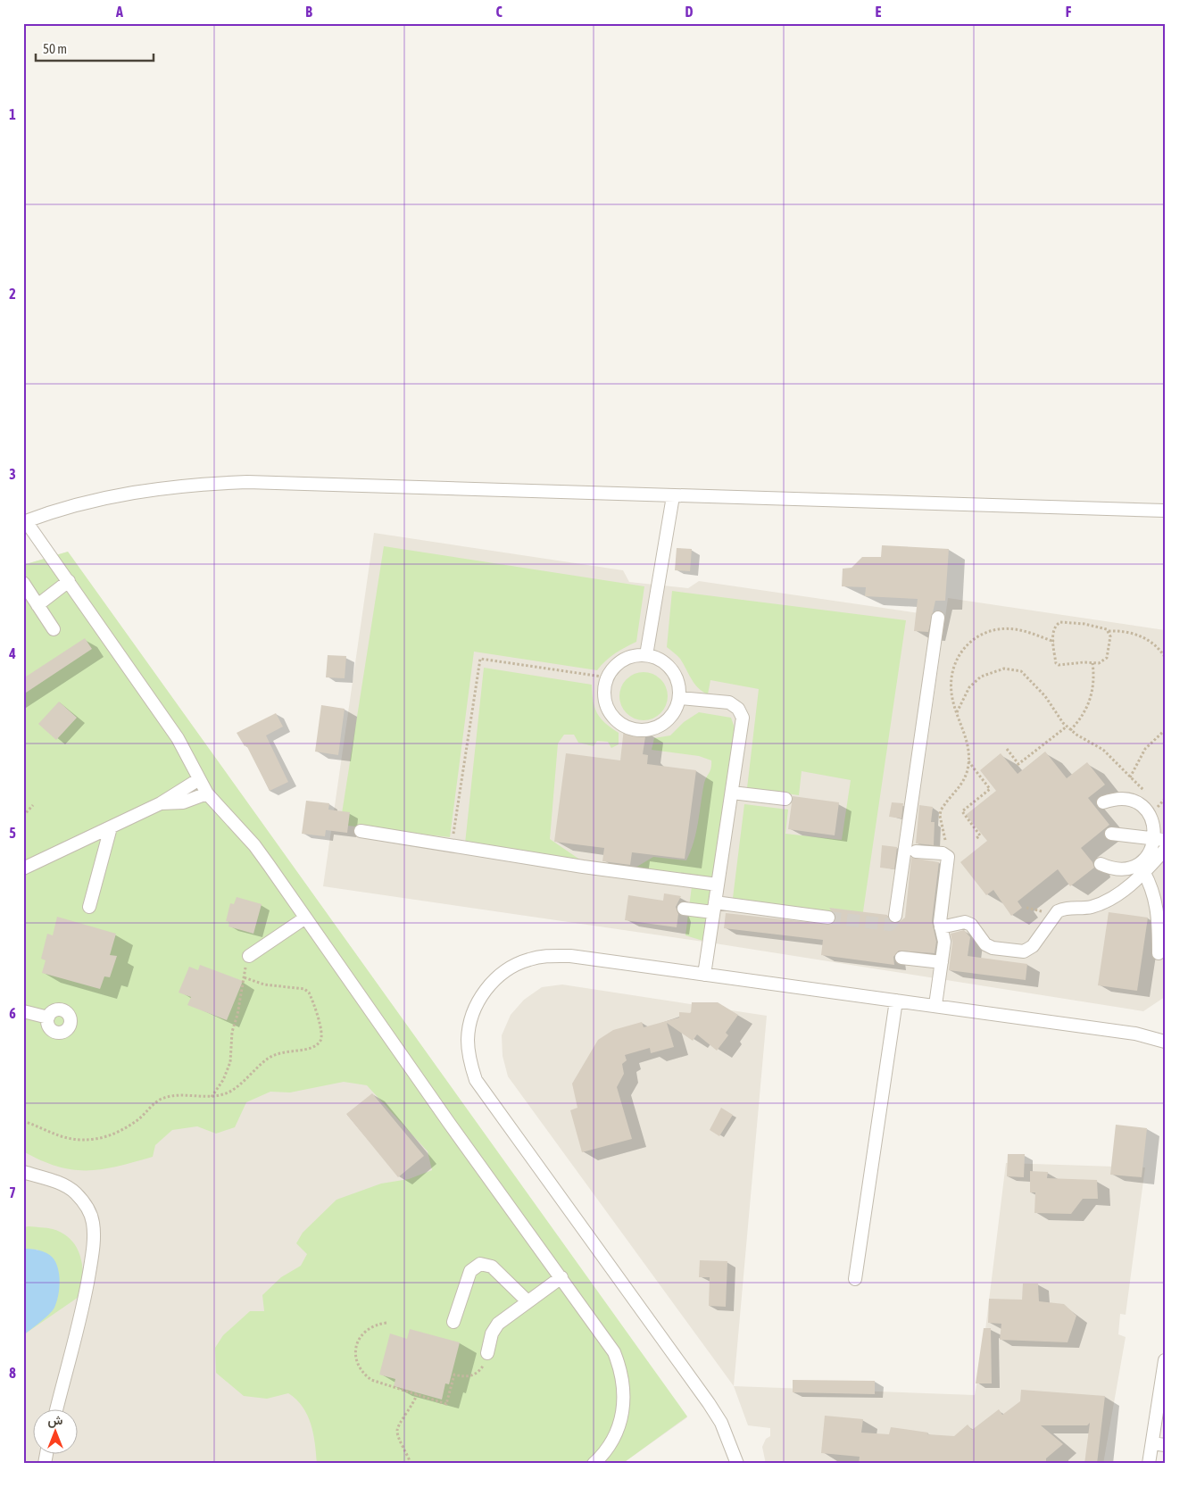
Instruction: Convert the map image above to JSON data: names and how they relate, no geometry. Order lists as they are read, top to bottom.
{
  "scale_bar": "50 m",
  "north": "top",
  "grid": {
    "columns": [
      "A",
      "B",
      "C",
      "D",
      "E",
      "F"
    ],
    "rows": [
      "1",
      "2",
      "3",
      "4",
      "5",
      "6",
      "7",
      "8"
    ]
  }
}
